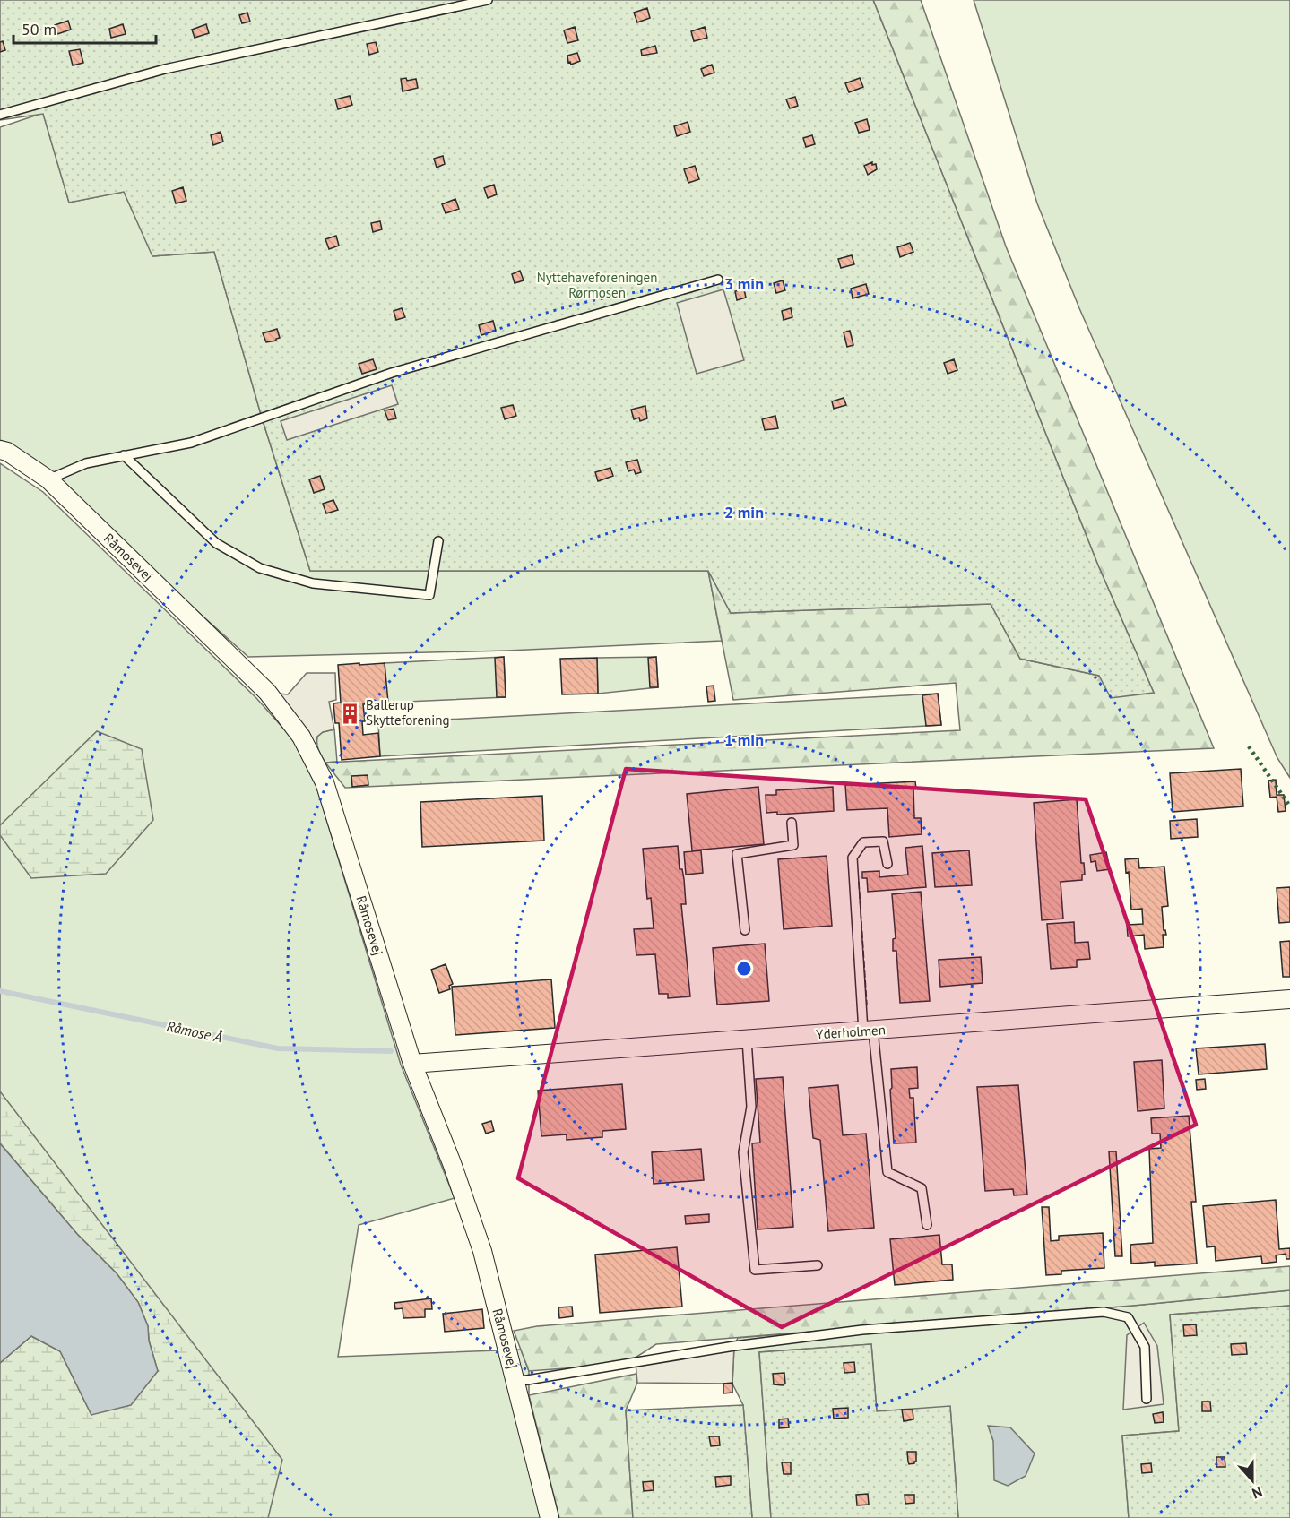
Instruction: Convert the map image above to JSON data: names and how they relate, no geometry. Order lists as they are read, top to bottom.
{
  "streets": {
    "street": ["Råmosevej", "Yderholmen"]
  },
  "crossings": [
    ["Råmosevej", "Yderholmen"]
  ],
  "water": ["Råmose Å"],
  "parks": ["Nyttehaveforeningen Rørmosen"],
  "places": {
    "building": ["Ballerup Skytteforening"]
  },
  "scale_bar": "50 m",
  "north": "bottom",
  "rings": ["3 min", "2 min", "1 min"]
}
